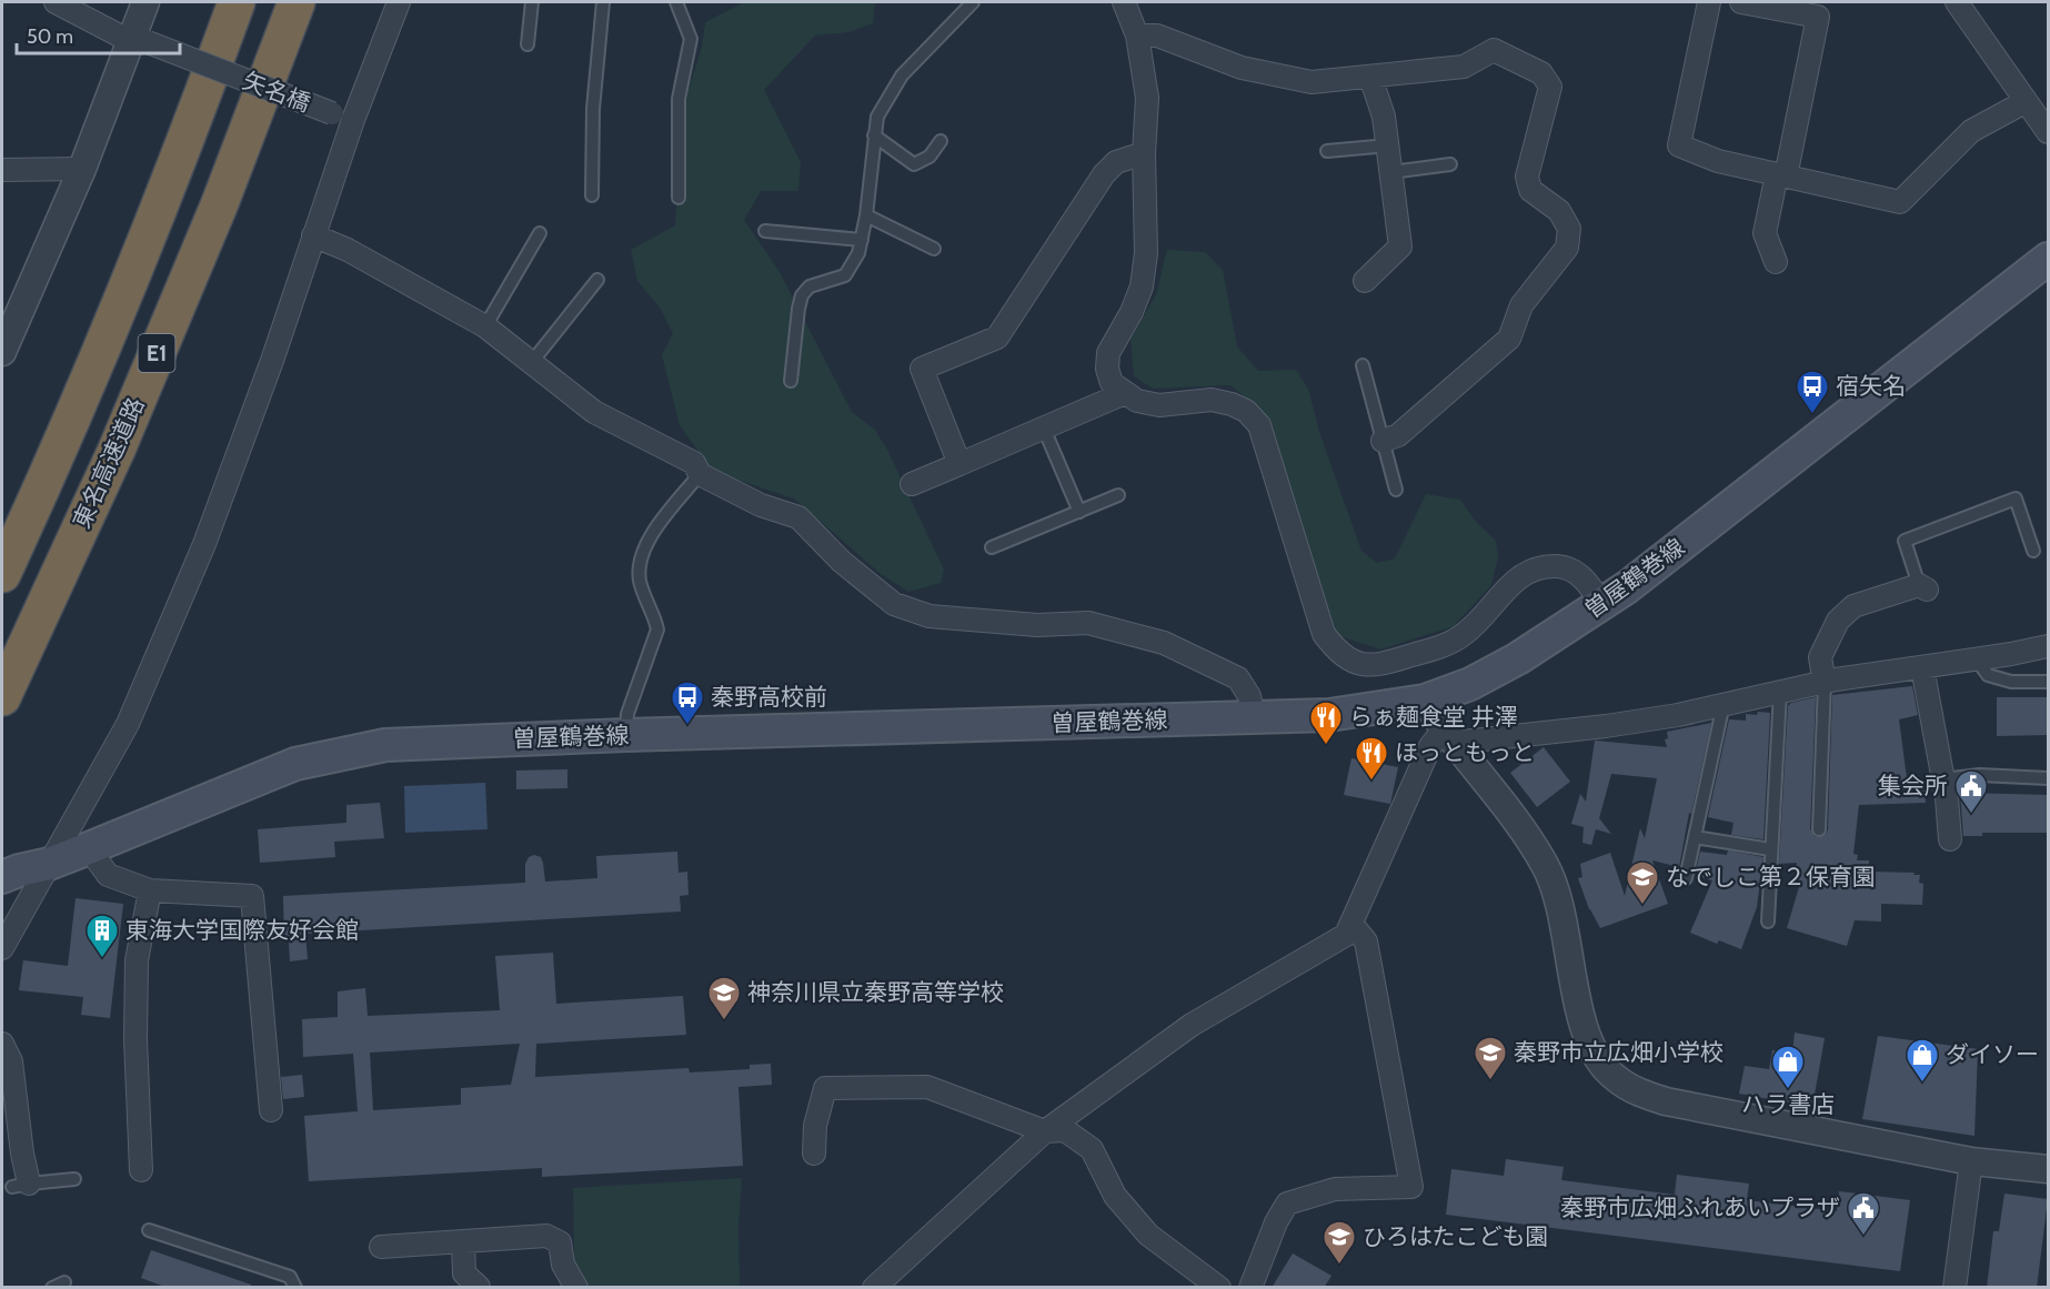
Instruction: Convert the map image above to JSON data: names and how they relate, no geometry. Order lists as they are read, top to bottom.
{
  "streets": {
    "highway": ["E1", "東名高速道路"],
    "main road": ["曽屋鶴巻線"],
    "street": ["矢名橋"]
  },
  "places": {
    "bus stop": ["宿矢名", "秦野高校前"],
    "restaurant": ["らぁ麺食堂 井澤", "ほっともっと"],
    "public building": ["集会所", "秦野市広畑ふれあいプラザ"],
    "school or university": [
      "なでしこ第２保育園",
      "神奈川県立秦野高等学校",
      "秦野市立広畑小学校",
      "ひろはたこども園"
    ],
    "building": ["東海大学国際友好会館"],
    "shop": ["ダイソー", "ハラ書店"]
  },
  "scale_bar": "50 m"
}
